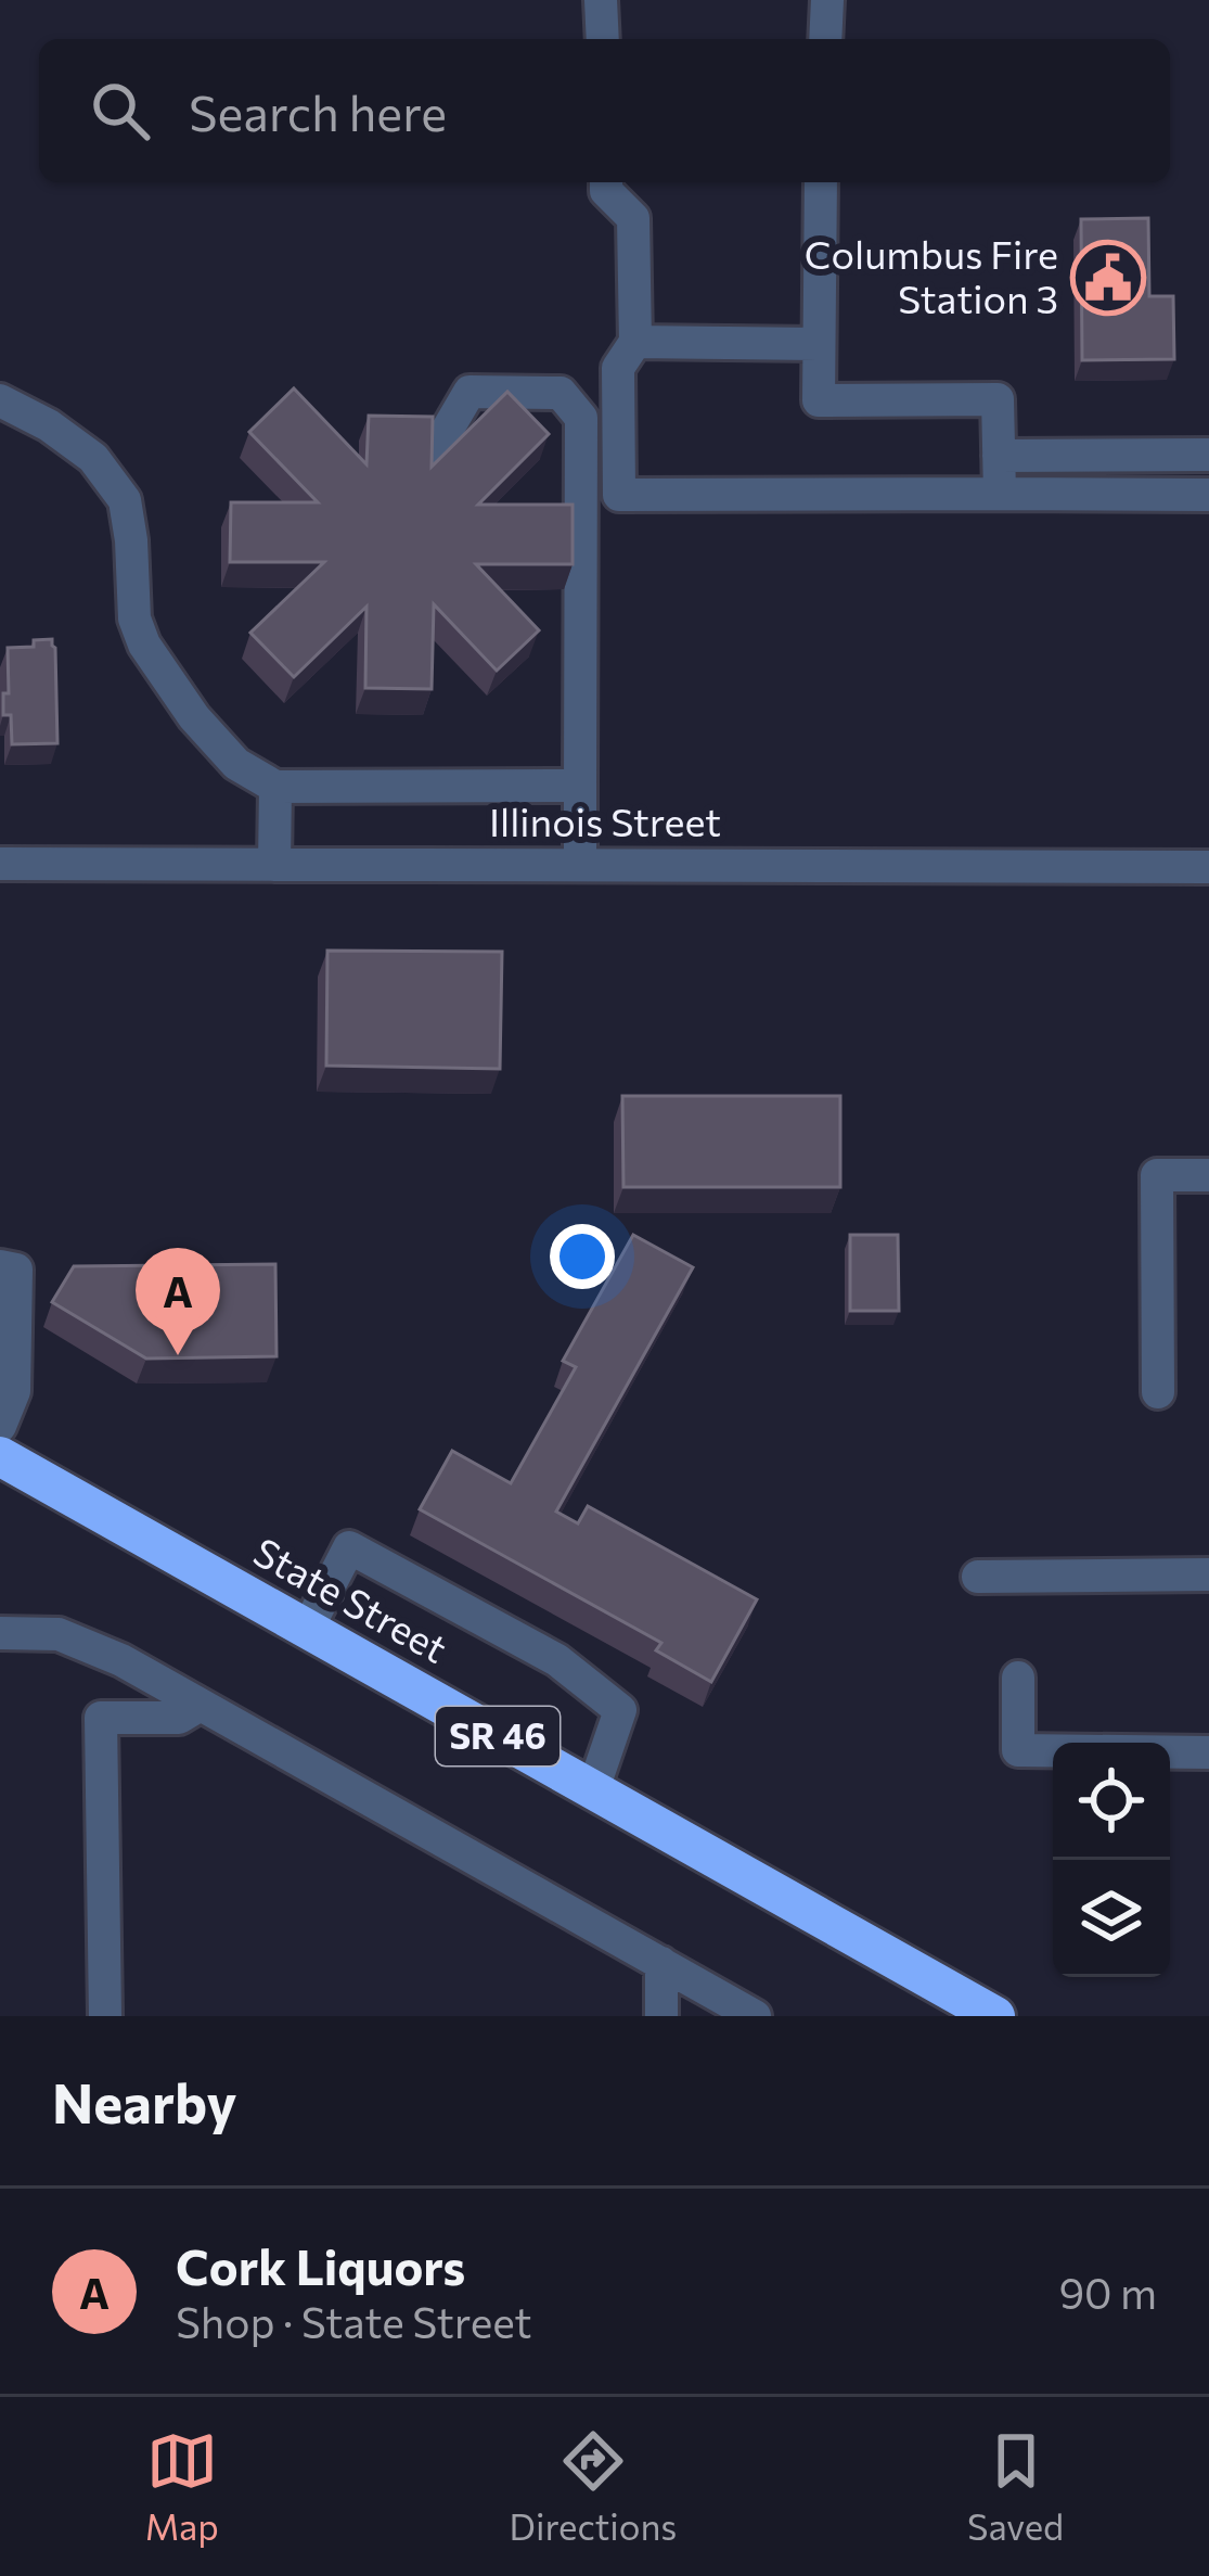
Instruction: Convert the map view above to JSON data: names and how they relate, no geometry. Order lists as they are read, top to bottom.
{
  "streets": {
    "highway": ["State Street", "SR 46"],
    "street": ["Illinois Street"]
  },
  "places": {
    "public building": ["Columbus Fire Station 3"]
  },
  "page": {
    "search": "Search here",
    "pins": "A",
    "heading": "Nearby",
    "list": [
      {
        "mark": "A",
        "name": "Cork Liquors",
        "note": "Shop · State Street",
        "value": "90 m"
      }
    ],
    "nav": ["Map", "Directions", "Saved"]
  }
}
